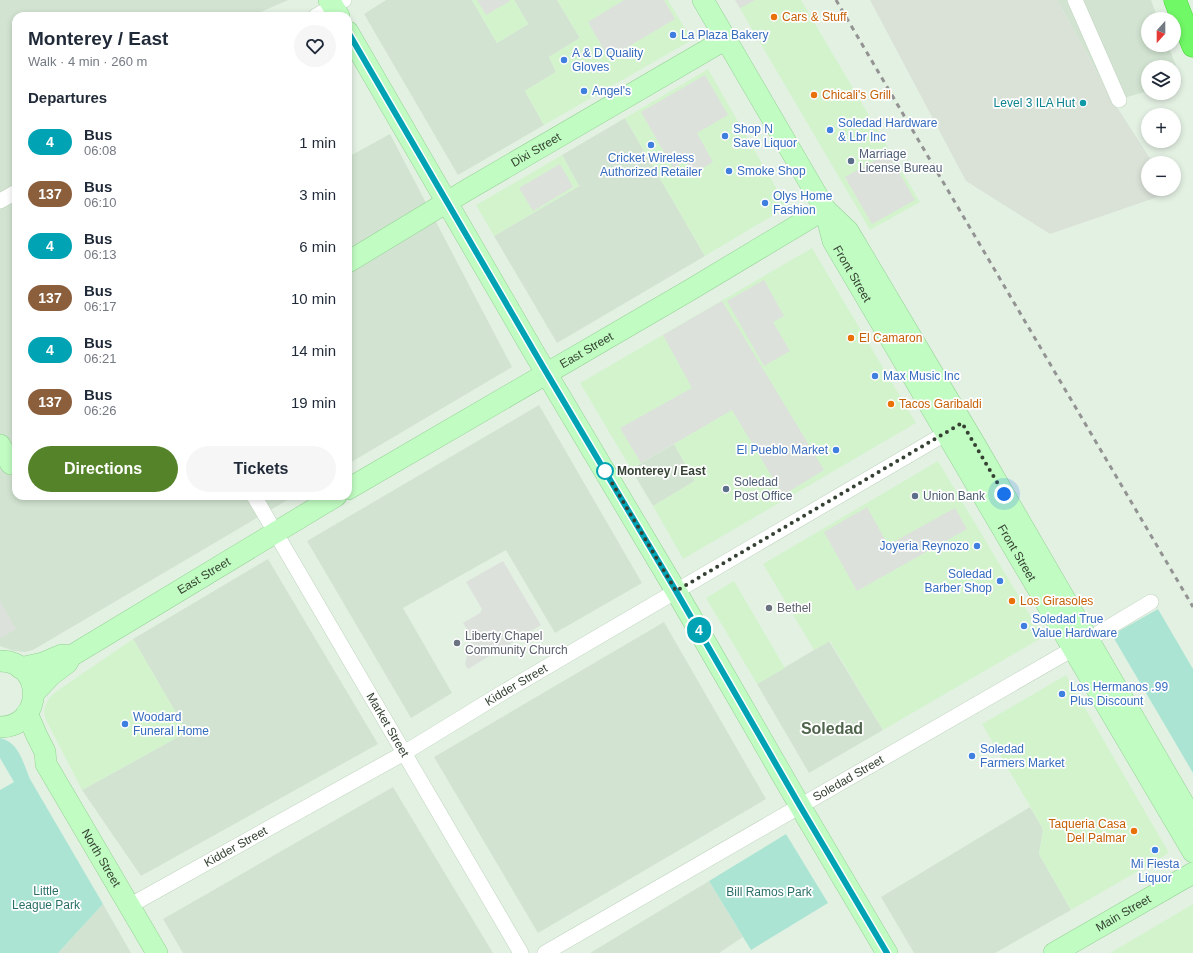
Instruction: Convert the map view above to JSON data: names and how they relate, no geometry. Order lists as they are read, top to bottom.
{
  "streets": {
    "main road": [
      "Dixi Street",
      "Front Street",
      "East Street",
      "North Street",
      "Main Street"
    ],
    "street": ["Kidder Street", "Market Street", "Soledad Street"]
  },
  "crossings": [
    ["Dixi Street", "Front Street"],
    ["Front Street", "East Street"],
    ["Front Street", "Kidder Street"],
    ["Front Street", "Soledad Street"],
    ["East Street", "Market Street"],
    ["Kidder Street", "Market Street"],
    ["Kidder Street", "North Street"]
  ],
  "districts": ["Soledad"],
  "parks": ["Little League Park", "Bill Ramos Park"],
  "places": [
    "Cars & Stuff",
    "La Plaza Bakery",
    "A & D Quality Gloves",
    "Angel's",
    "Chicali's Grill",
    "Level 3 ILA Hut",
    "Soledad Hardware & Lbr Inc",
    "Shop N Save Liquor",
    "Cricket Wireless Authorized Retailer",
    "Marriage License Bureau",
    "Smoke Shop",
    "Olys Home Fashion",
    "El Camaron",
    "Max Music Inc",
    "Tacos Garibaldi",
    "El Pueblo Market",
    "Monterey / East",
    "Soledad Post Office",
    "Union Bank",
    "Joyeria Reynozo",
    "Soledad Barber Shop",
    "Los Girasoles",
    "Bethel",
    "Soledad True Value Hardware",
    "Liberty Chapel Community Church",
    "Los Hermanos .99 Plus Discount",
    "Woodard Funeral Home",
    "Soledad Farmers Market",
    "Taqueria Casa Del Palmar",
    "Mi Fiesta Liquor"
  ],
  "lines": ["bus line 4"],
  "north": "bottom",
  "page": {
    "on_map": "4",
    "map_buttons": ["+", "−"],
    "heading": [
      ["Monterey / East", "Walk · 4 min · 260 m"],
      "Departures"
    ],
    "list": [
      {
        "mark": "4",
        "name": "Bus",
        "note": "06:08",
        "value": "1 min"
      },
      {
        "mark": "137",
        "name": "Bus",
        "note": "06:10",
        "value": "3 min"
      },
      {
        "mark": "4",
        "name": "Bus",
        "note": "06:13",
        "value": "6 min"
      },
      {
        "mark": "137",
        "name": "Bus",
        "note": "06:17",
        "value": "10 min"
      },
      {
        "mark": "4",
        "name": "Bus",
        "note": "06:21",
        "value": "14 min"
      },
      {
        "mark": "137",
        "name": "Bus",
        "note": "06:26",
        "value": "19 min"
      }
    ],
    "buttons": ["Directions", "Tickets"]
  }
}
